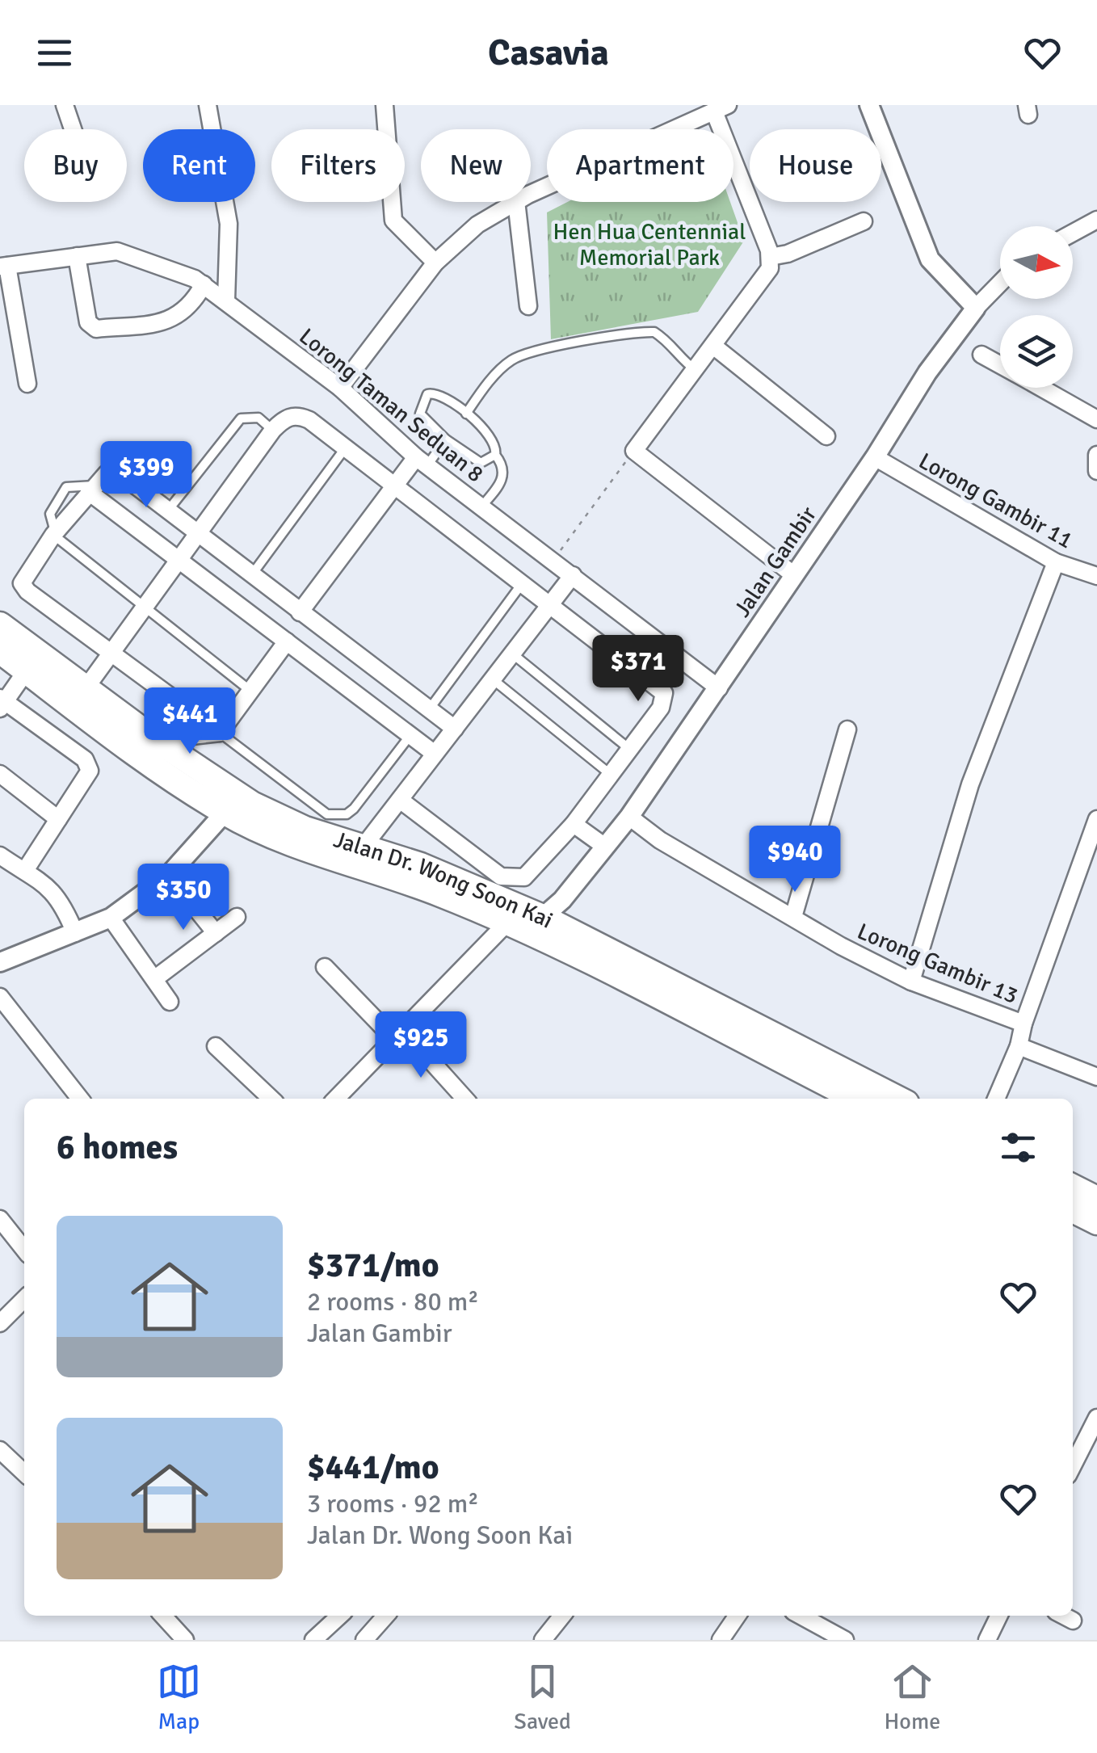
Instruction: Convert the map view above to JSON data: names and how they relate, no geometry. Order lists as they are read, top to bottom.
{
  "streets": {
    "main road": ["Jalan Dr. Wong Soon Kai"],
    "street": [
      "Lorong Taman Seduan 8",
      "Lorong Gambir 11",
      "Jalan Gambir",
      "Lorong Gambir 13"
    ]
  },
  "crossings": [
    ["Lorong Taman Seduan 8", "Jalan Gambir"],
    ["Lorong Gambir 11", "Jalan Gambir"],
    ["Jalan Gambir", "Jalan Dr. Wong Soon Kai"],
    ["Jalan Gambir", "Lorong Gambir 13"]
  ],
  "parks": ["Hen Hua Centennial Memorial Park"],
  "north": "right",
  "page": {
    "header": "Casavia",
    "chip": [
      "Buy",
      "Rent",
      "Filters",
      "New",
      "Apartment",
      "House"
    ],
    "price": [
      "$399",
      "$371",
      "$441",
      "$940",
      "$350",
      "$925"
    ],
    "heading": "6 homes",
    "list": [
      {
        "name": "$371/mo",
        "note": "2 rooms · 80 m² · Jalan Gambir"
      },
      {
        "name": "$441/mo",
        "note": "3 rooms · 92 m² · Jalan Dr. Wong Soon Kai"
      }
    ],
    "tabs": ["Map", "Saved", "Home"]
  }
}
